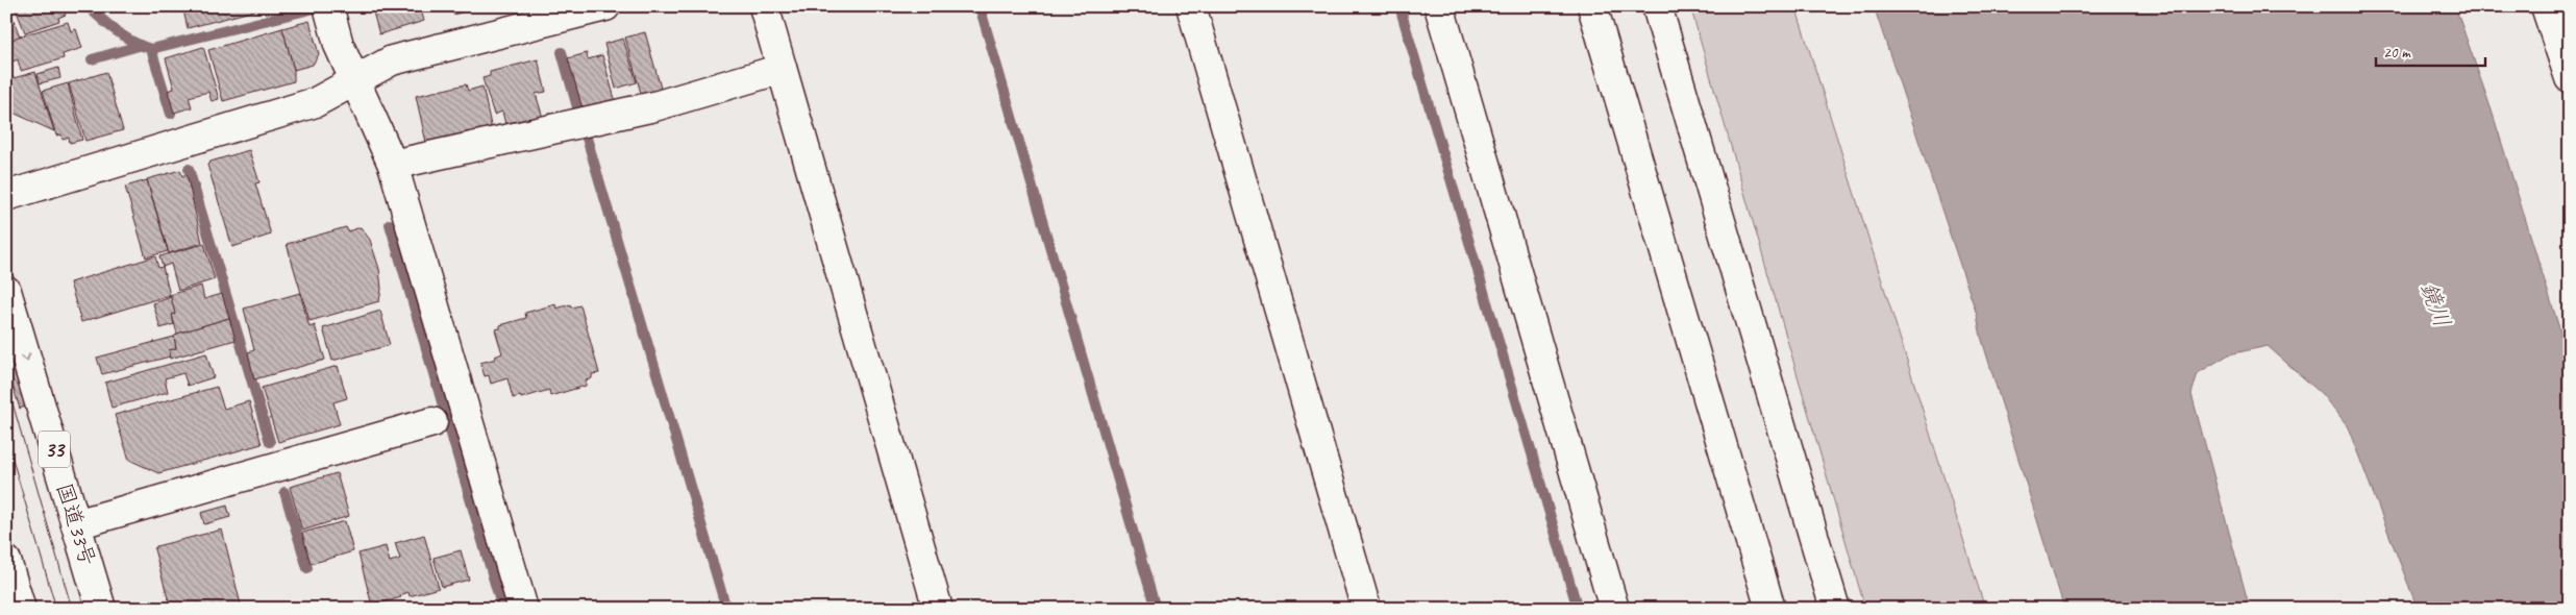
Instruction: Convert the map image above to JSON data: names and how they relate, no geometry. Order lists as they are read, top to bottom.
{
  "streets": {
    "main road": ["33", "国道33号"]
  },
  "one_way": ["国道33号"],
  "water": ["鏡川"],
  "scale_bar": "20 m"
}
